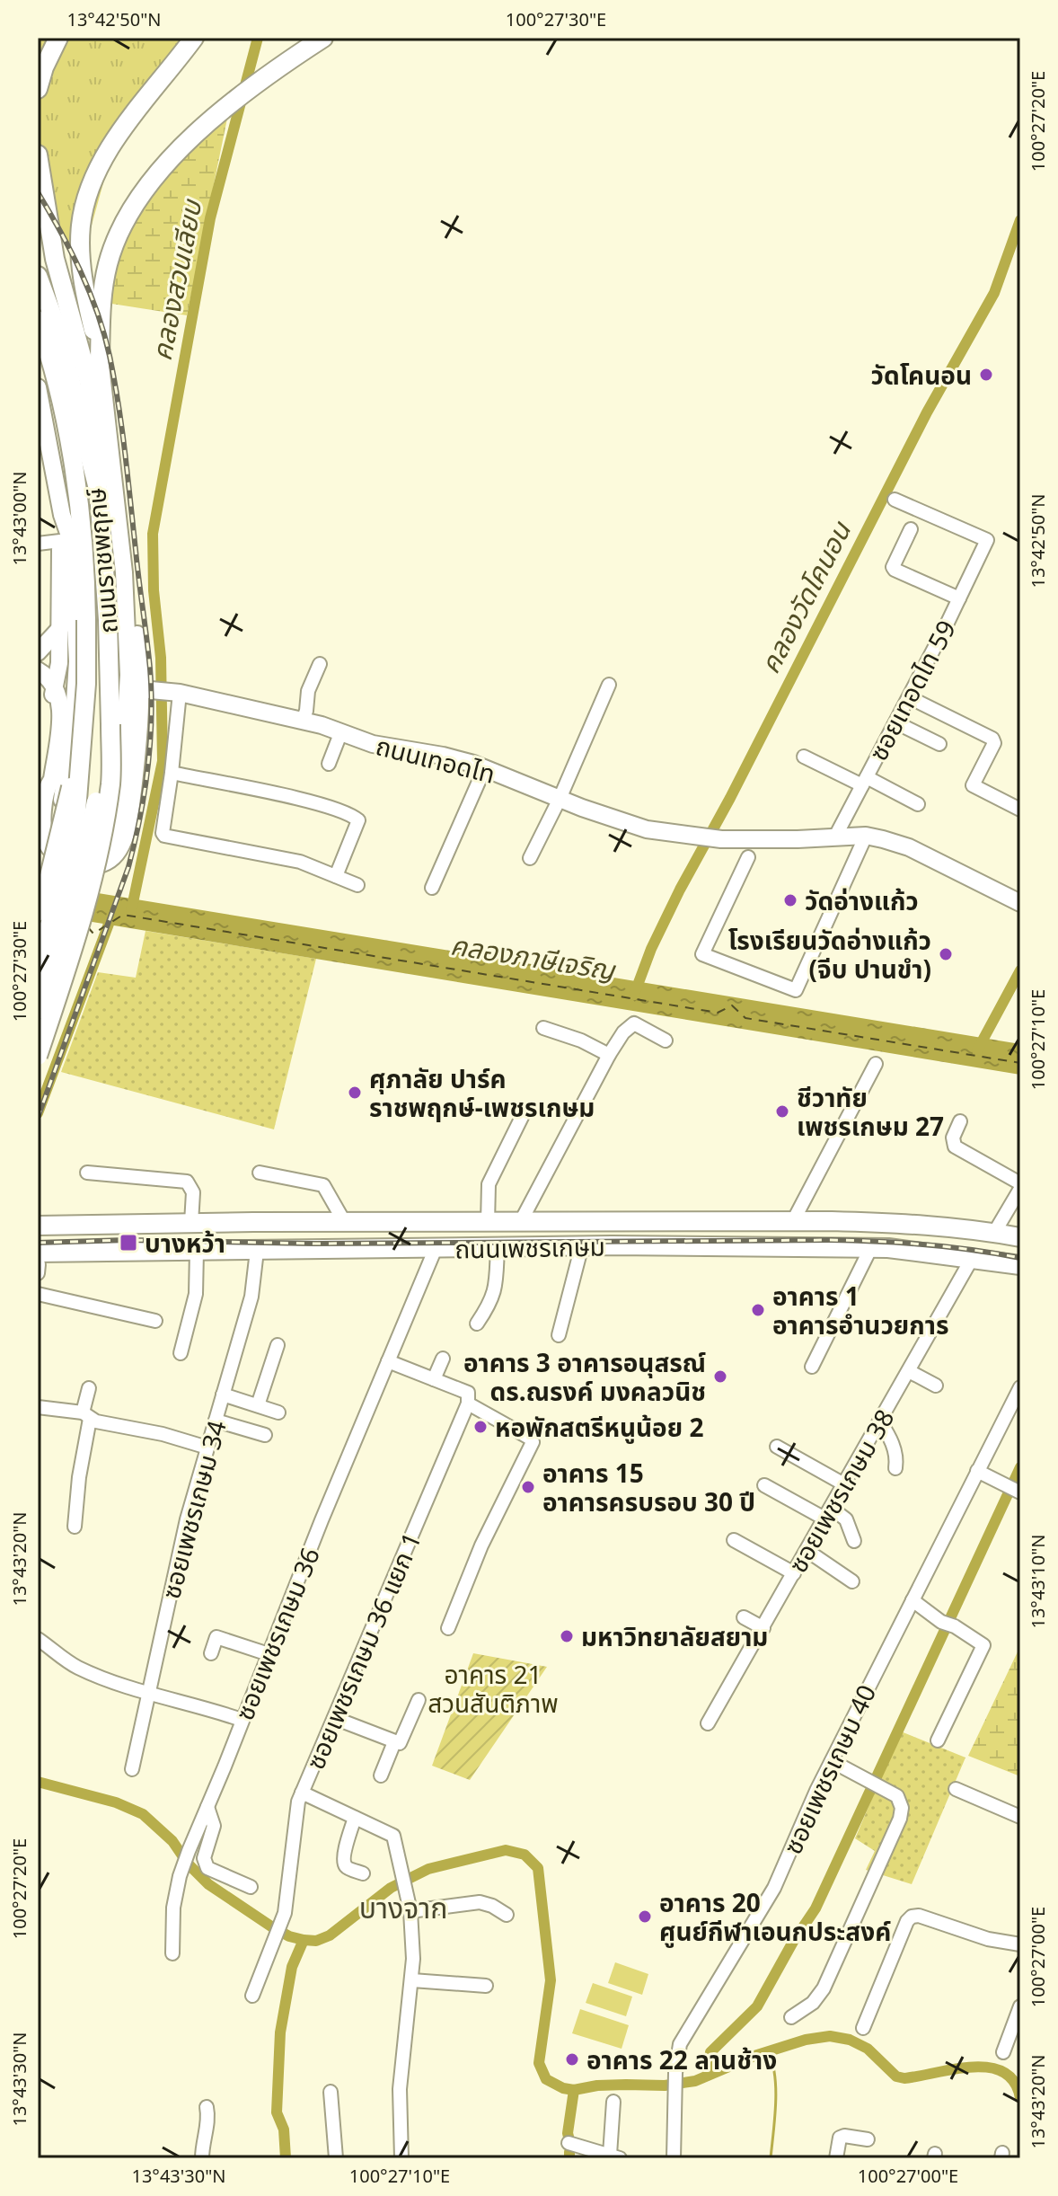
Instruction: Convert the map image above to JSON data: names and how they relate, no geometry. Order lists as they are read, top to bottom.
{
  "streets": {
    "main road": ["ถนนราชพฤกษ์", "ถนนเทอดไท", "ถนนเพชรเกษม"],
    "street": [
      "ซอยเทอดไท 59",
      "ซอยเพชรเกษม 38",
      "ซอยเพชรเกษม 34",
      "ซอยเพชรเกษม 36",
      "ซอยเพชรเกษม 36 แยก 1",
      "ซอยเพชรเกษม 40"
    ]
  },
  "crossings": [
    ["ซอยเทอดไท 59", "ถนนเทอดไท"],
    ["ถนนเพชรเกษม", "ซอยเพชรเกษม 38"],
    ["ถนนเพชรเกษม", "ซอยเพชรเกษม 34"],
    ["ถนนเพชรเกษม", "ซอยเพชรเกษม 36"]
  ],
  "districts": ["บางจาก"],
  "water": ["คลองสวนเลียบ", "คลองวัดโคนอน", "คลองภาษีเจริญ"],
  "parks": ["อาคาร 21 สวนสันติภาพ"],
  "places": {
    "other": [
      "วัดโคนอน",
      "วัดอ่างแก้ว",
      "โรงเรียนวัดอ่างแก้ว (จีบ ปานขำ)",
      "ศุภาลัย ปาร์ค ราชพฤกษ์-เพชรเกษม",
      "ชีวาทัย เพชรเกษม 27",
      "อาคาร 1 อาคารอำนวยการ",
      "อาคาร 3 อาคารอนุสรณ์ ดร.ณรงค์ มงคลวนิช",
      "หอพักสตรีหนูน้อย 2",
      "อาคาร 15 อาคารครบรอบ 30 ปี",
      "มหาวิทยาลัยสยาม",
      "อาคาร 20 ศูนย์กีฬาเอนกประสงค์",
      "อาคาร 22 ลานช้าง"
    ],
    "transit": ["บางหว้า"]
  },
  "coordinates": [
    "13°42'50\"N",
    "100°27'30\"E",
    "100°27'20\"E",
    "13°43'00\"N",
    "100°27'10\"E",
    "13°43'20\"N",
    "13°43'10\"N",
    "100°27'00\"E",
    "13°43'30\"N"
  ]
}
